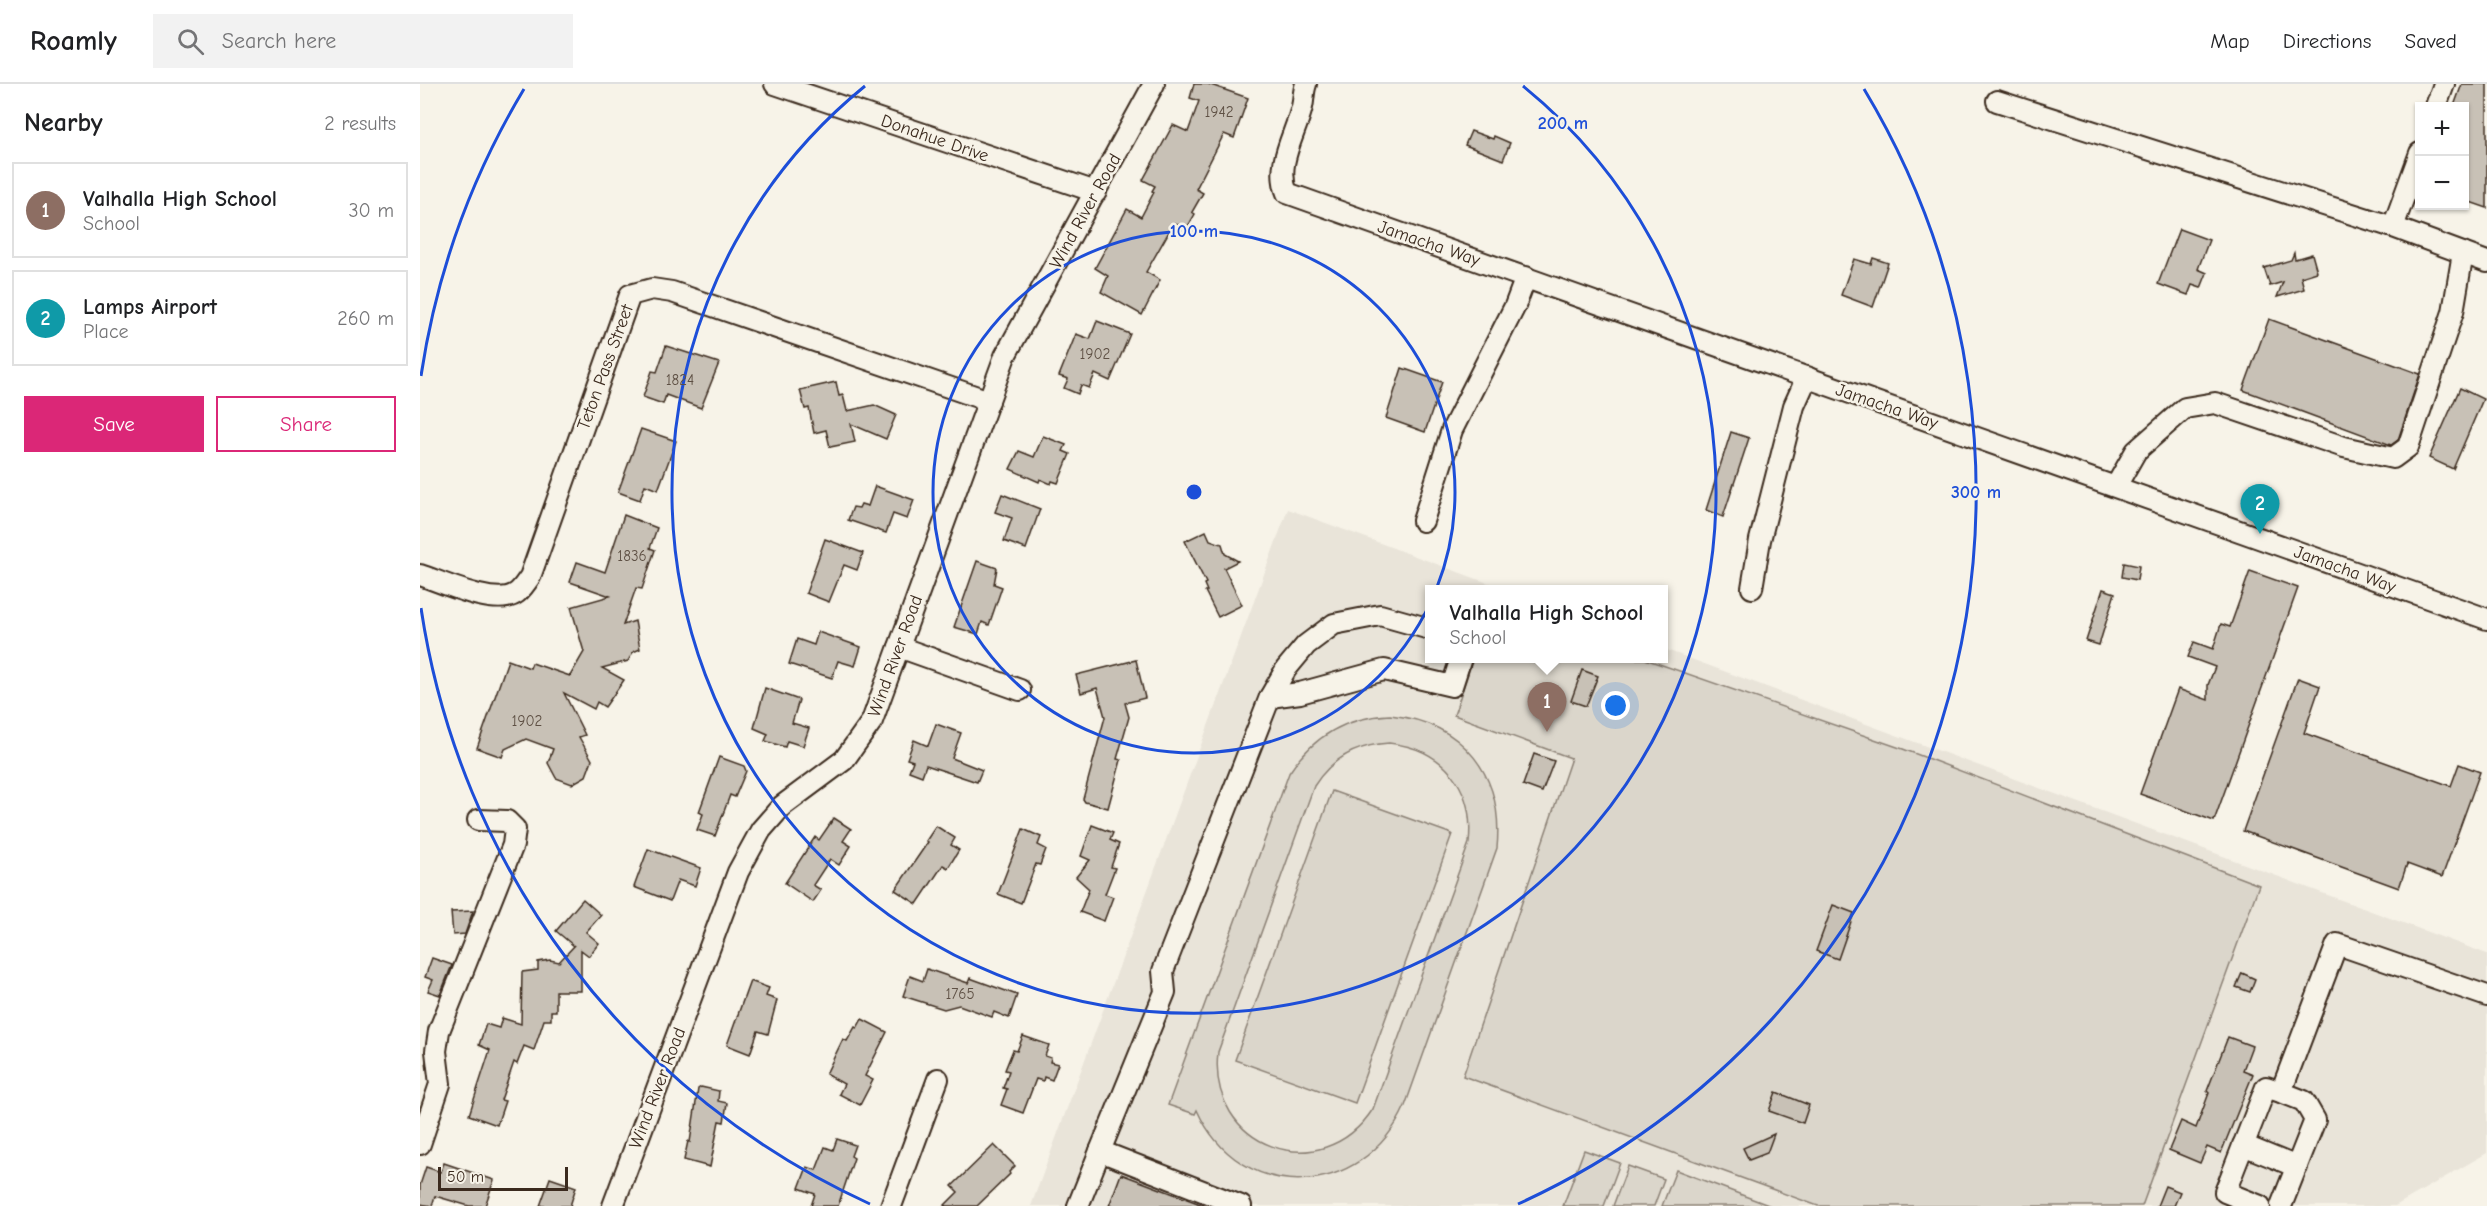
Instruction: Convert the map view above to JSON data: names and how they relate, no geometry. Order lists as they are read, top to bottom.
{
  "streets": {
    "street": [
      "Donahue Drive",
      "Wind River Road",
      "Jamacha Way",
      "Teton Pass Street"
    ]
  },
  "crossings": [
    ["Donahue Drive", "Wind River Road"],
    ["Wind River Road", "Teton Pass Street"]
  ],
  "house_numbers": [
    "1942",
    "1902",
    "1824",
    "1836",
    "1902",
    "1765"
  ],
  "scale_bar": "50 m",
  "page": {
    "header": "Roamly",
    "search": "Search here",
    "nav": ["Map", "Directions", "Saved"],
    "heading": ["Nearby", "2 results"],
    "map_buttons": ["+", "−"],
    "list": [
      {
        "mark": "1",
        "name": "Valhalla High School",
        "note": "School",
        "value": "30 m"
      },
      {
        "mark": "2",
        "name": "Lamps Airport",
        "note": "Place",
        "value": "260 m"
      }
    ],
    "buttons": ["Save", "Share"],
    "pins": ["2", "1"],
    "popup": ["Valhalla High School", "School"],
    "scale": "50 m"
  },
  "rings": ["200 m", "100 m", "300 m"]
}
